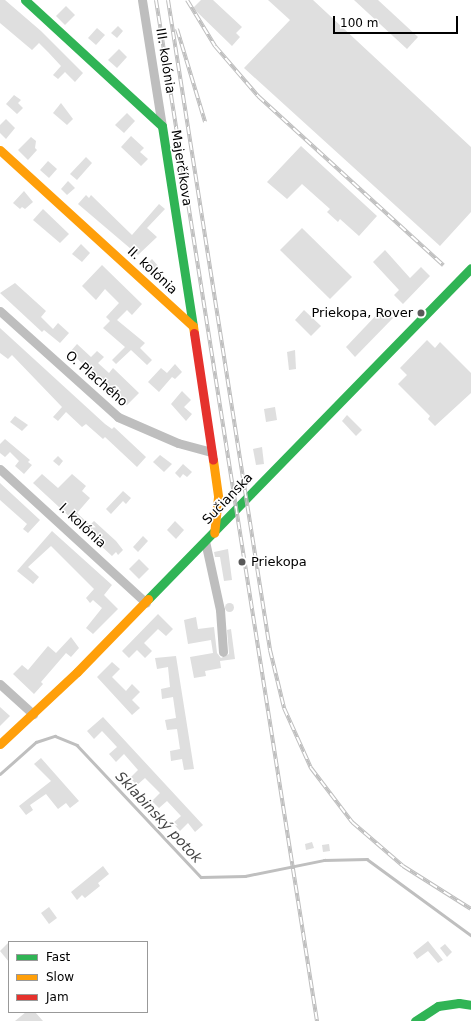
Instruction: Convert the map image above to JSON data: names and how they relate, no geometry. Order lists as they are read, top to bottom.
{
  "streets": {
    "street": [
      "III. kolónia",
      "Majerčíkova",
      "II. kolónia",
      "O. Plachého",
      "Sučianska",
      "I. kolónia"
    ]
  },
  "crossings": [
    ["III. kolónia", "Majerčíkova"],
    ["Majerčíkova", "II. kolónia"],
    ["Sučianska", "I. kolónia"]
  ],
  "water": ["Sklabinský potok"],
  "places": ["Priekopa, Rover", "Priekopa"],
  "legend": ["Fast", "Slow", "Jam"],
  "scale_bar": "100 m"
}
